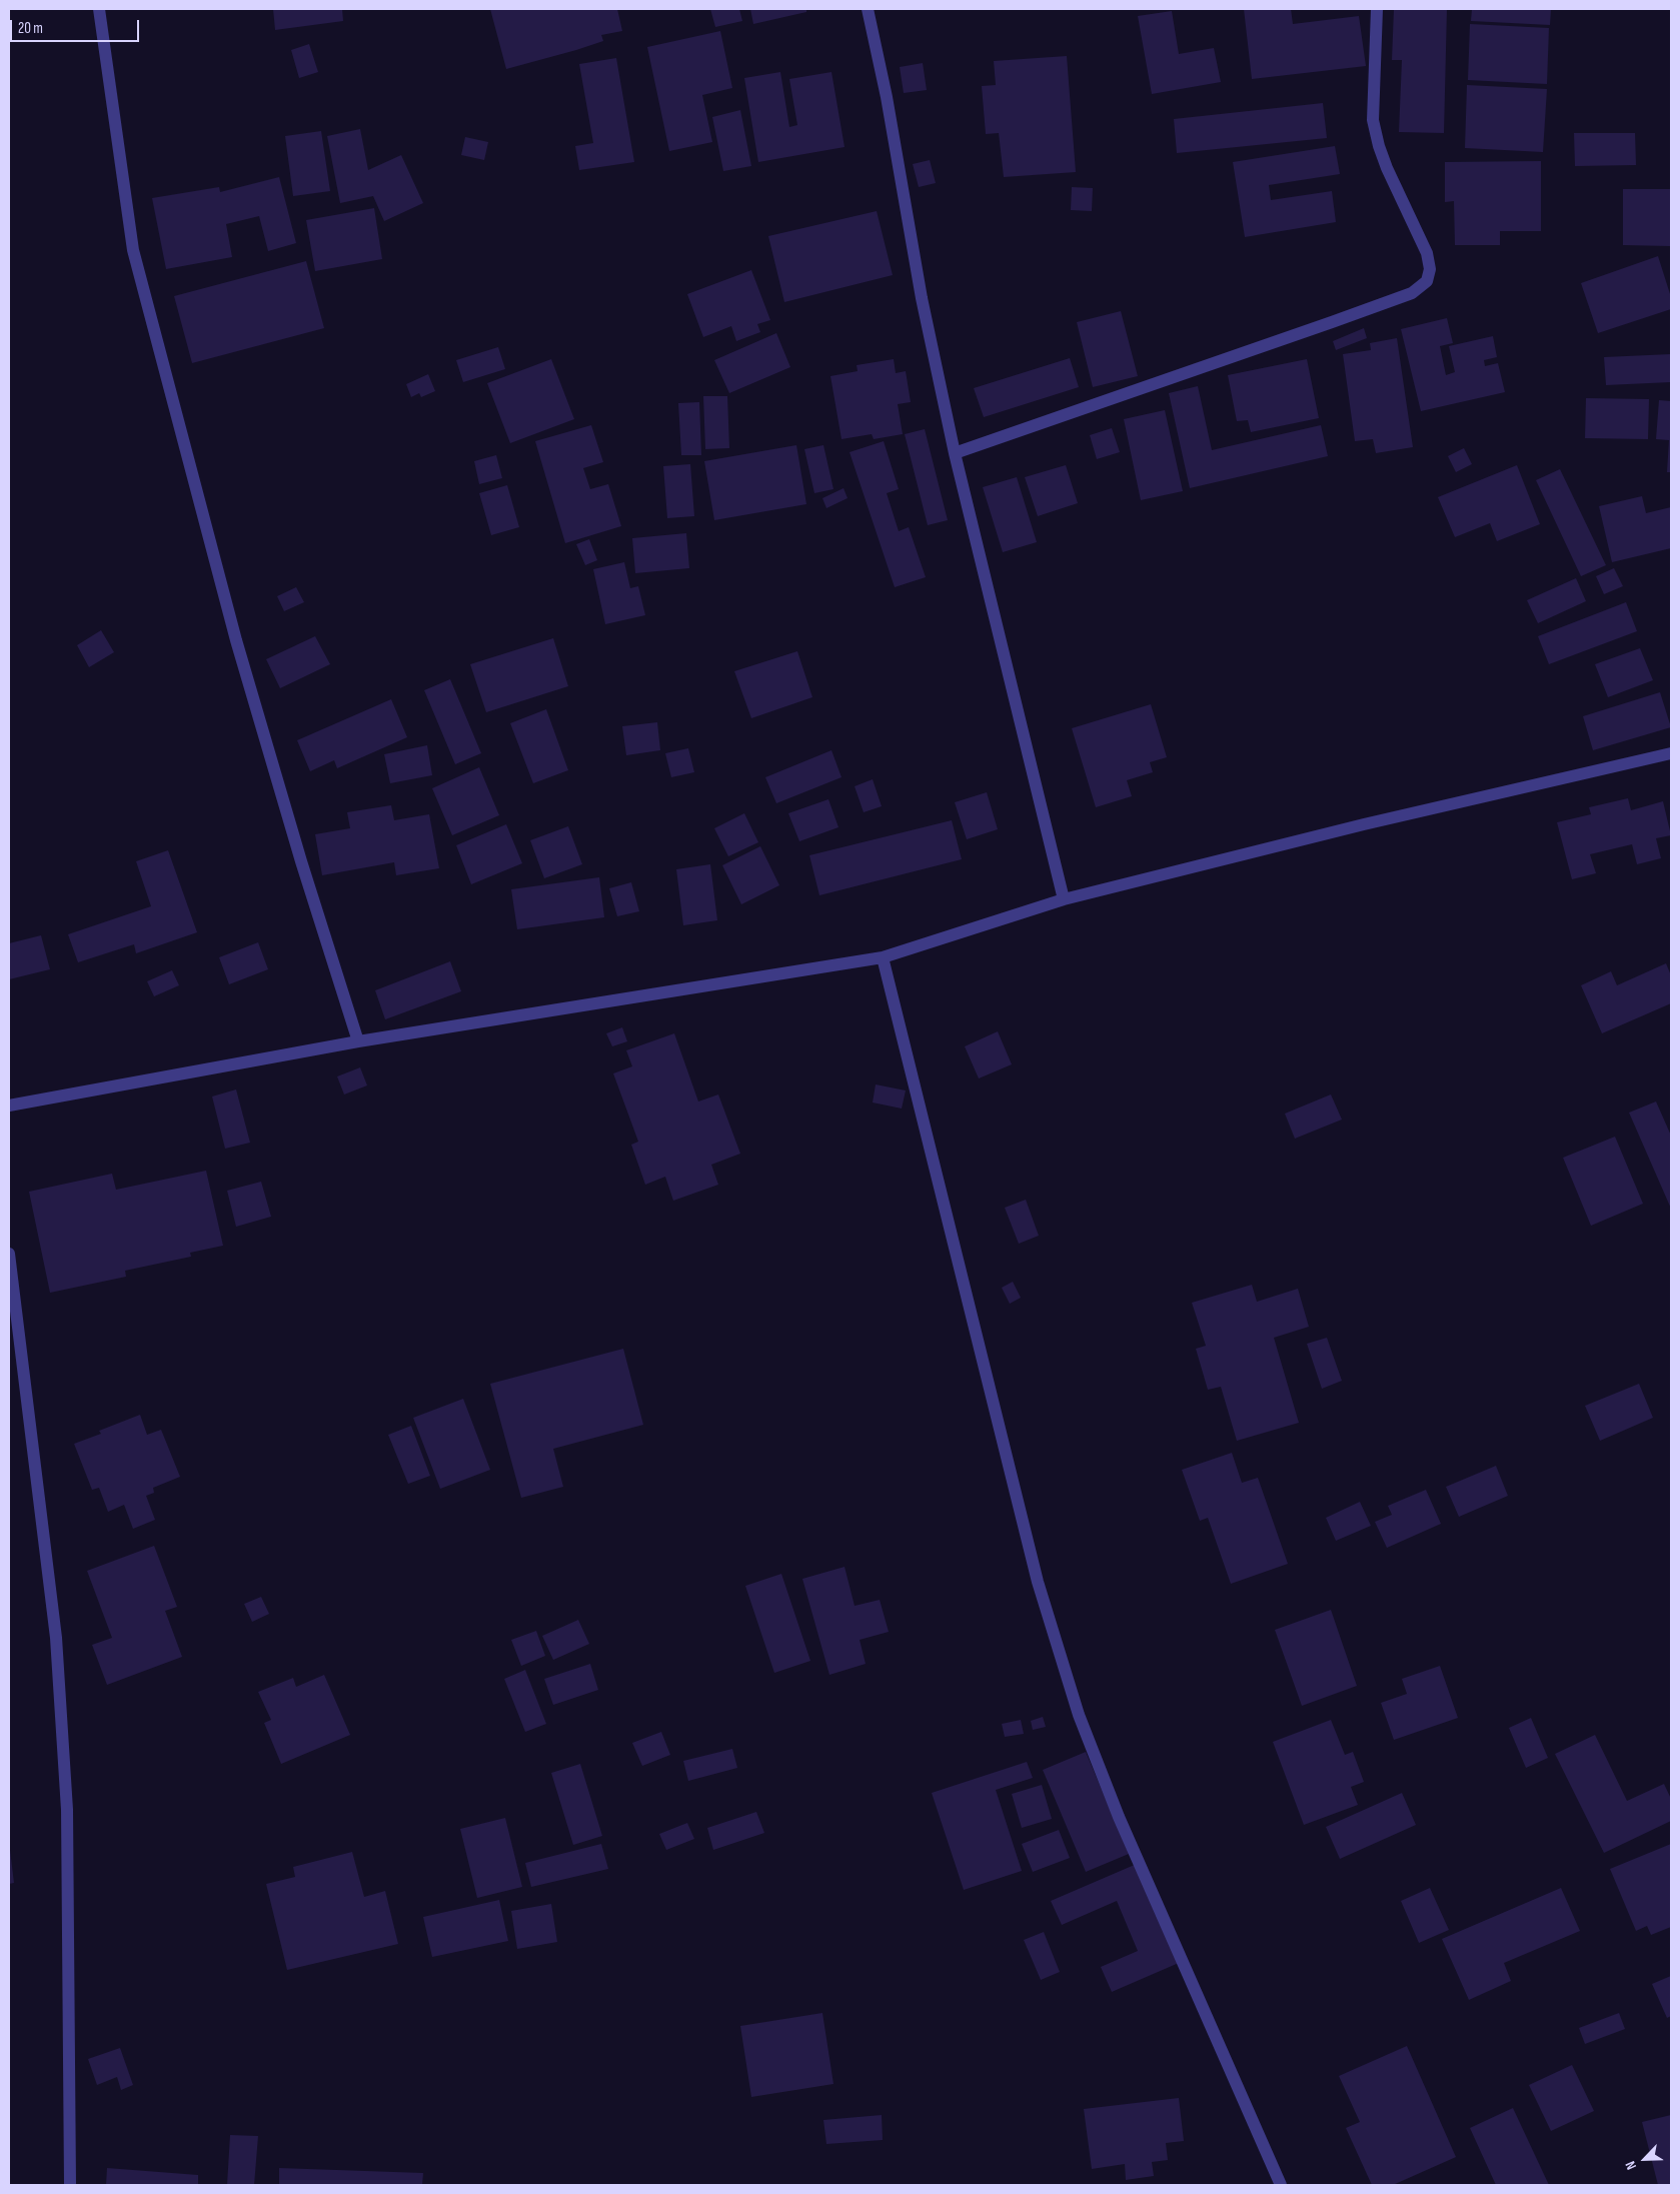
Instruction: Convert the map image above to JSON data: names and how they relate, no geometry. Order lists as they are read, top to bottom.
{
  "scale_bar": "20 m",
  "north": "bottom left"
}
